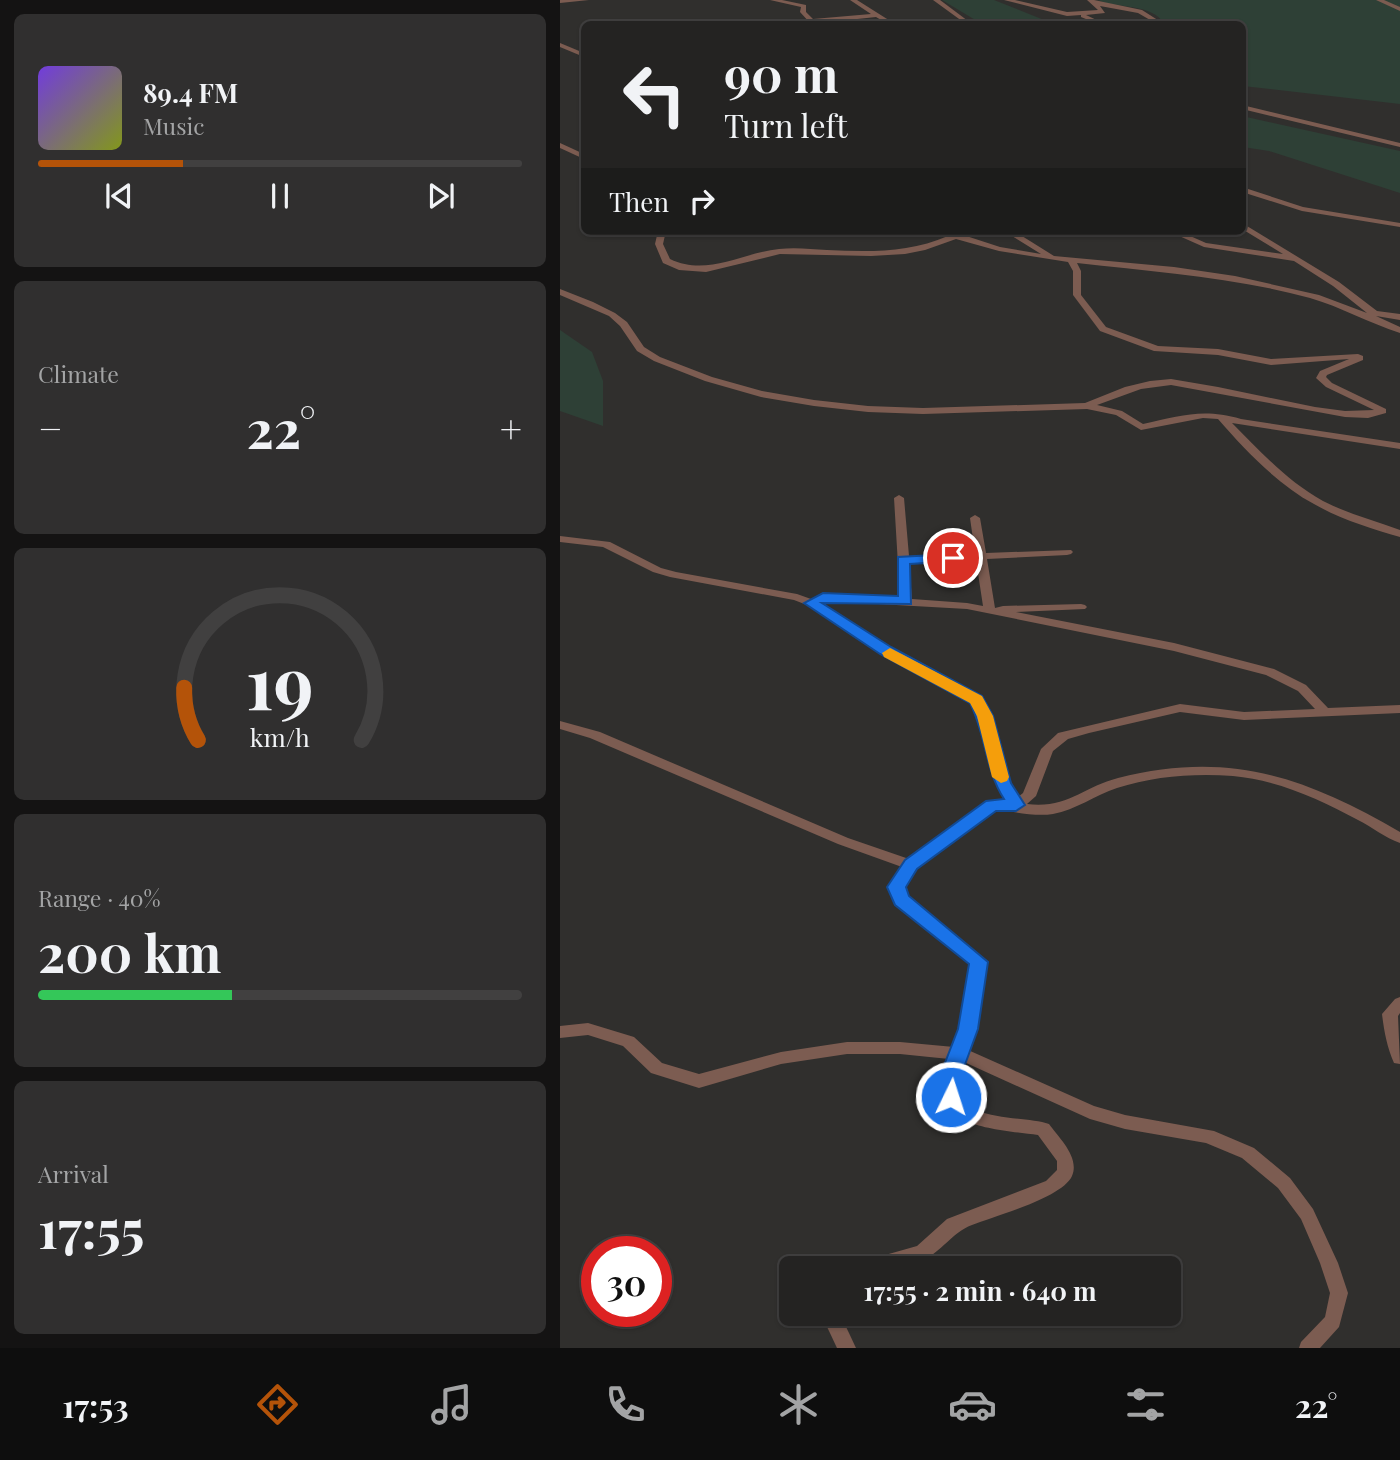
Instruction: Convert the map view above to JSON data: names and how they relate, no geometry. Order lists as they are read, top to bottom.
{
  "page": {
    "turn": ["90 m", "Turn left"],
    "song": ["89.4 FM", "Music"],
    "then": "Then",
    "tile": [
      "Climate",
      ["Range · 40%", "200 km"],
      ["Arrival", "17:55"]
    ],
    "heat": ["−", "22°", "+"],
    "limit": "30",
    "trip": "17:55 · 2 min · 640 m",
    "tabs": ["17:53", "22°"],
    "gauge": ["19", "km/h"]
  }
}
